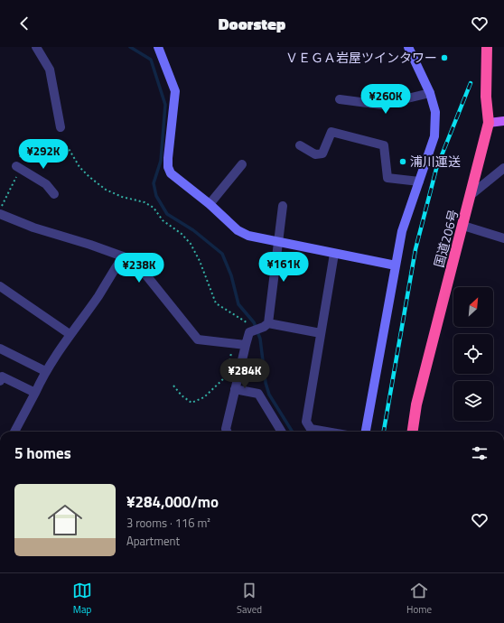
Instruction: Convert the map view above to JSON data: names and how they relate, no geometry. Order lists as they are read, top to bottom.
{
  "streets": {
    "highway": ["国道206号"]
  },
  "places": ["ＶＥＧＡ岩屋ツインタワー", "浦川運送"],
  "north": "top right",
  "page": {
    "header": "Doorstep",
    "price": [
      "¥260K",
      "¥292K",
      "¥161K",
      "¥238K",
      "¥284K"
    ],
    "heading": "5 homes",
    "list": [
      {
        "name": "¥284,000/mo",
        "note": "3 rooms · 116 m² · Apartment"
      }
    ],
    "tabs": ["Map", "Saved", "Home"]
  }
}
